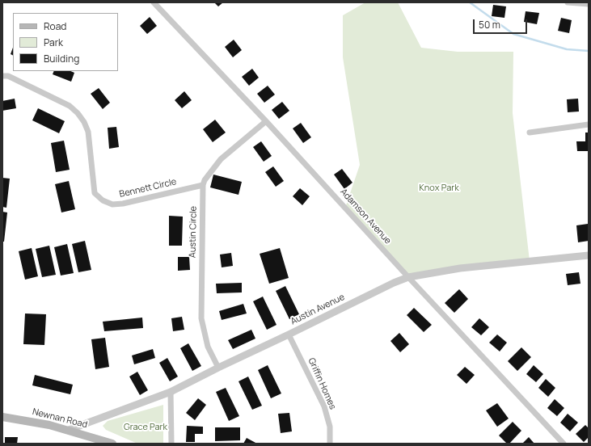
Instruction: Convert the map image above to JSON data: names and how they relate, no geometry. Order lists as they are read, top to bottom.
{
  "streets": {
    "main road": ["Newnan Road"],
    "street": [
      "Bennett Circle",
      "Adamson Avenue",
      "Austin Circle",
      "Austin Avenue",
      "Griffin Homes"
    ]
  },
  "crossings": [
    ["Bennett Circle", "Austin Circle"],
    ["Adamson Avenue", "Austin Circle"],
    ["Adamson Avenue", "Austin Avenue"],
    ["Austin Circle", "Austin Avenue"],
    ["Austin Avenue", "Griffin Homes"],
    ["Austin Avenue", "Newnan Road"]
  ],
  "parks": ["Knox Park", "Grace Park"],
  "legend": ["Road", "Park", "Building"],
  "scale_bar": "50 m"
}
